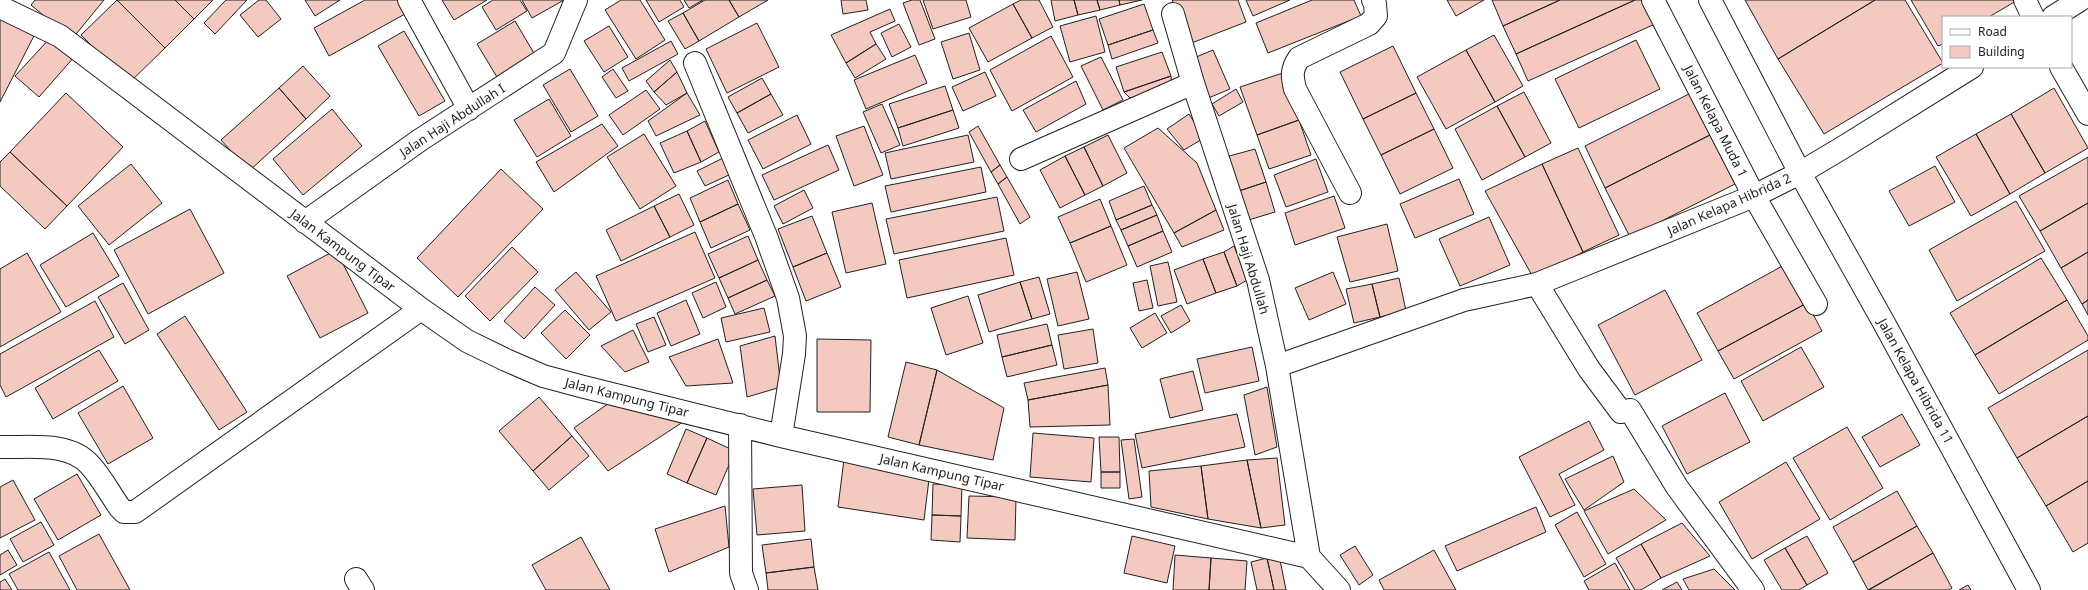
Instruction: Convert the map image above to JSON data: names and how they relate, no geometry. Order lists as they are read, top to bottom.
{
  "streets": {
    "street": [
      "Jalan Haji Abdullah I",
      "Jalan Kelapa Muda 1",
      "Jalan Kelapa Hibrida 2",
      "Jalan Kampung Tipar",
      "Jalan Haji Abdullah",
      "Jalan Kelapa Hibrida 11"
    ]
  },
  "crossings": [
    ["Jalan Haji Abdullah I", "Jalan Kampung Tipar"],
    ["Jalan Kelapa Muda 1", "Jalan Kelapa Hibrida 2"],
    ["Jalan Kelapa Hibrida 2", "Jalan Haji Abdullah"],
    ["Jalan Kelapa Hibrida 2", "Jalan Kelapa Hibrida 11"],
    ["Jalan Kampung Tipar", "Jalan Haji Abdullah"]
  ],
  "legend": ["Road", "Building"]
}
